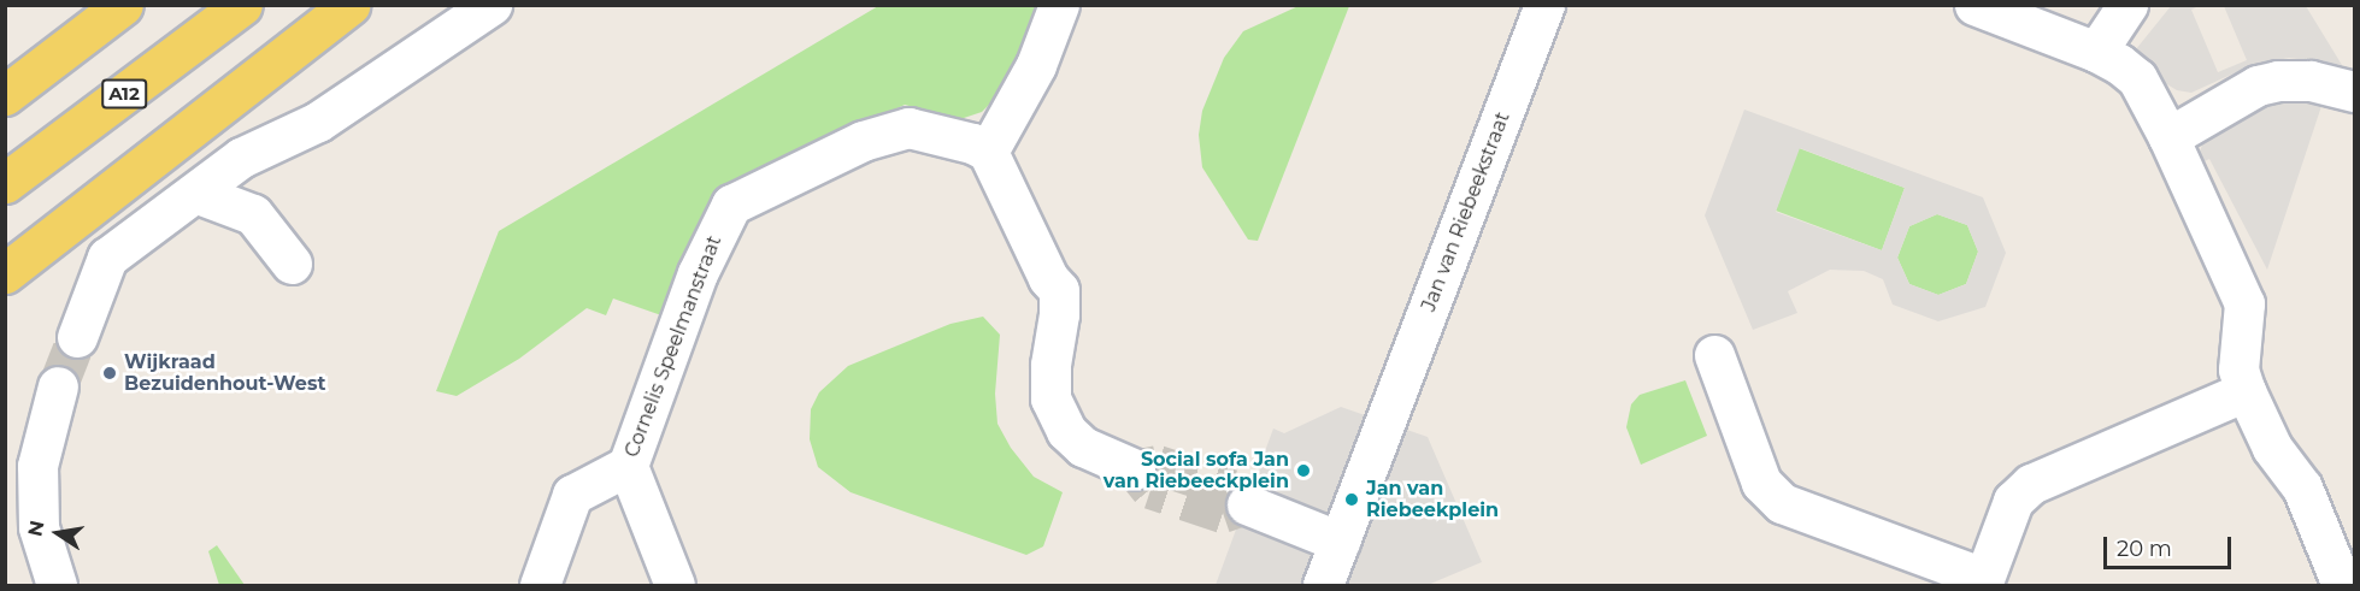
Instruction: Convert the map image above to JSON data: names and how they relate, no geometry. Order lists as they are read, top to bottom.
{
  "streets": {
    "main road": ["A12"],
    "street": ["Jan van Riebeekstraat", "Cornelis Speelmanstraat"]
  },
  "places": ["Wijkraad Bezuidenhout-West", "Social sofa Jan van Riebeeckplein", "Jan van Riebeekplein"],
  "scale_bar": "20 m",
  "north": "left"
}
